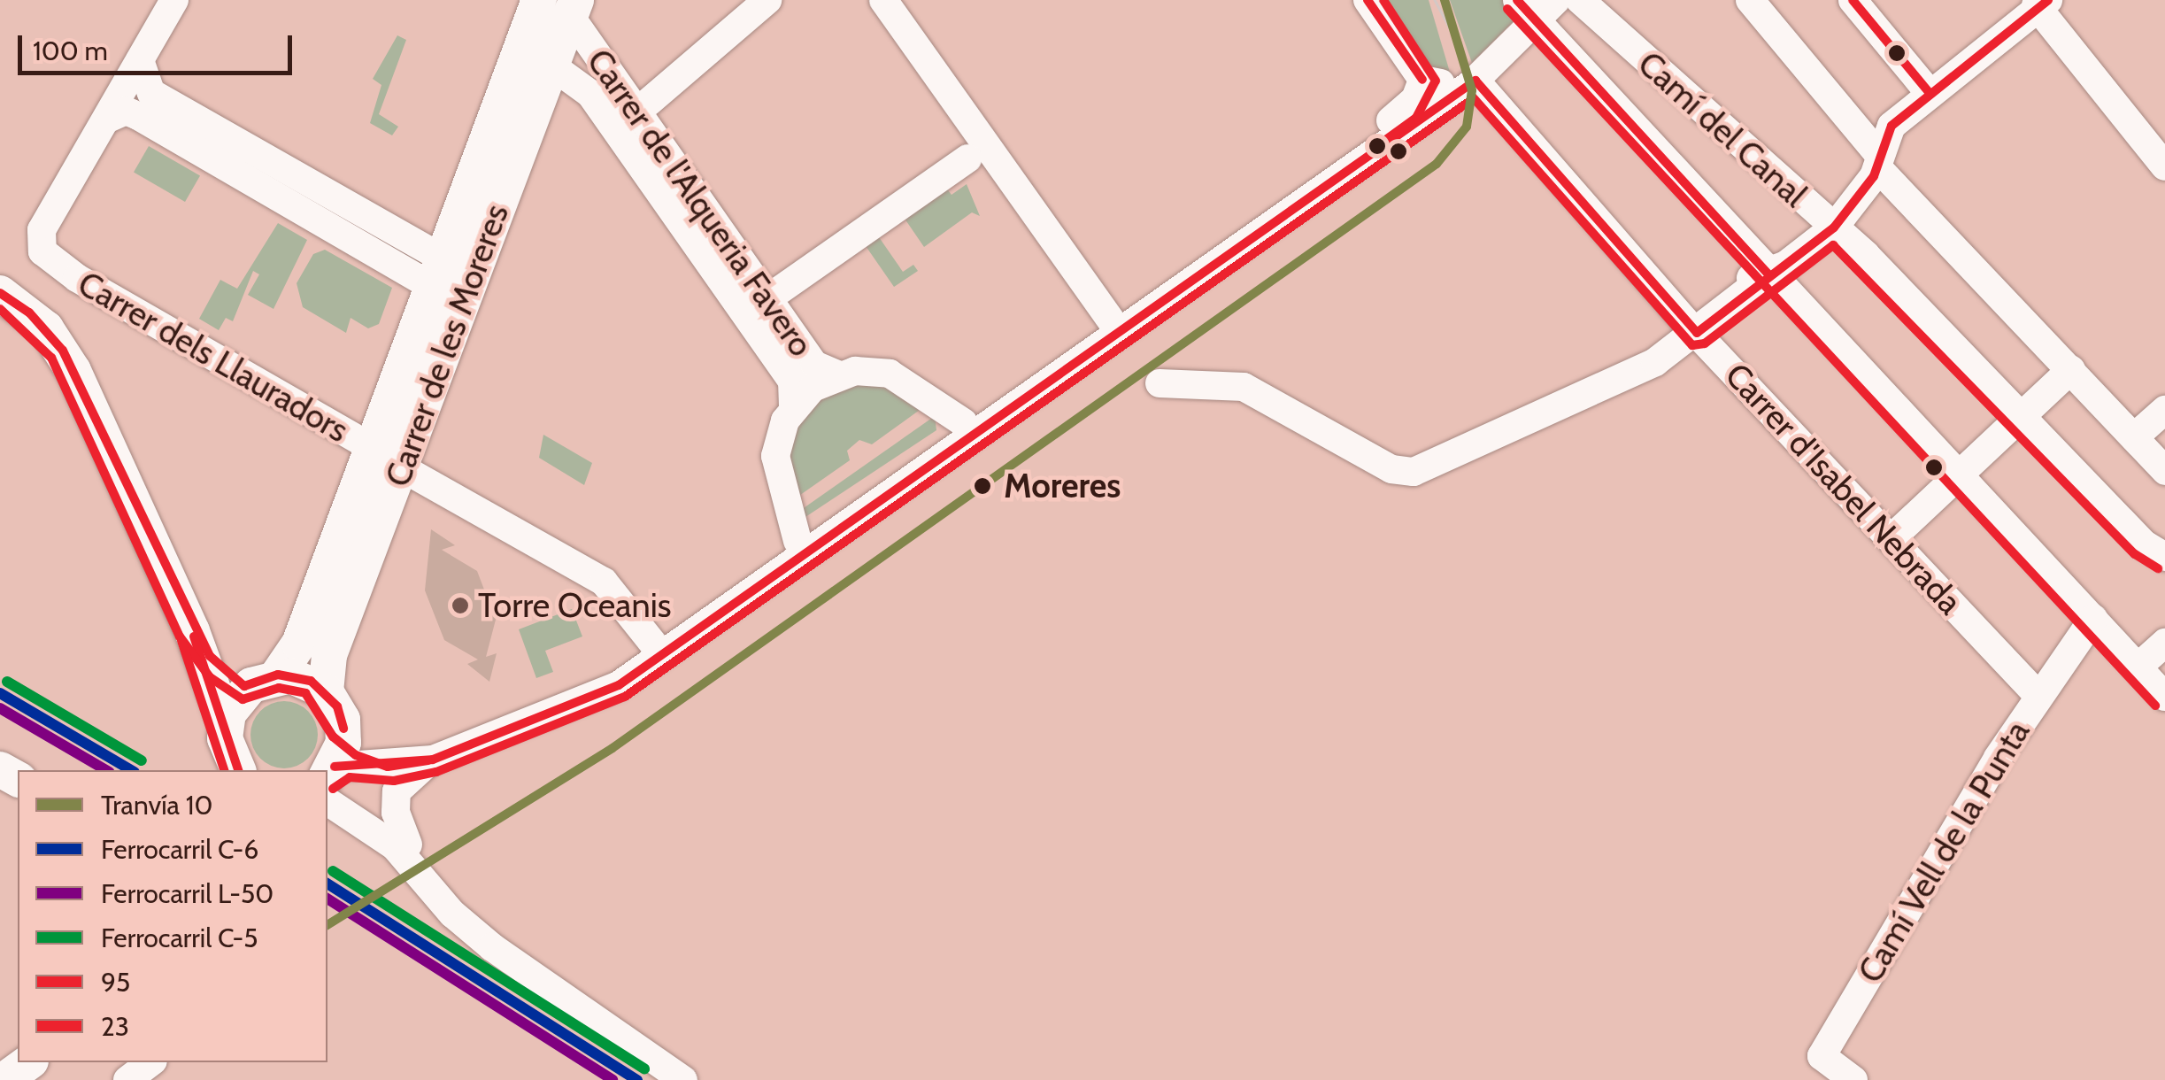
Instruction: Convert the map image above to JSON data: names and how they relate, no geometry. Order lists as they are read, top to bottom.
{
  "streets": {
    "main road": ["Carrer de les Moreres"],
    "street": [
      "Camí del Canal",
      "Carrer de l'Alqueria Favero",
      "Carrer dels Llauradors",
      "Carrer d'Isabel Nebrada",
      "Camí Vell de la Punta"
    ]
  },
  "crossings": [
    ["Carrer de l'Alqueria Favero", "Carrer de les Moreres"],
    ["Carrer de les Moreres", "Carrer dels Llauradors"],
    ["Carrer d'Isabel Nebrada", "Camí Vell de la Punta"]
  ],
  "places": ["Moreres", "Torre Oceanis"],
  "lines": [
    "tram line 10",
    "transit line 95",
    "transit line 23",
    "rail line C-5",
    "rail line C-6",
    "rail line L-50"
  ],
  "legend": [
    "Tranvía 10",
    "Ferrocarril C-6",
    "Ferrocarril L-50",
    "Ferrocarril C-5",
    "95",
    "23"
  ],
  "scale_bar": "100 m"
}
